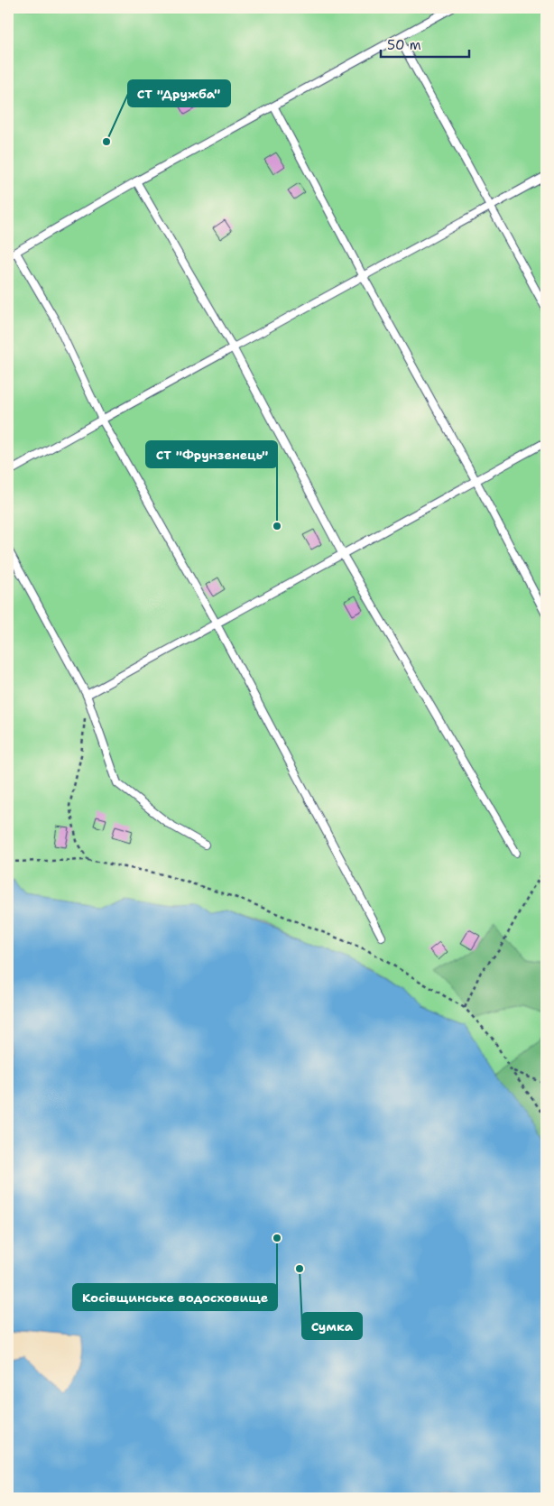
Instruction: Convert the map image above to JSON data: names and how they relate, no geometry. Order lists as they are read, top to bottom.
{
  "places": [
    "СТ \"Дружба\"",
    "СТ \"Фрунзенець\"",
    "Косівщинське водосховище",
    "Сумка"
  ],
  "scale_bar": "50 m"
}
